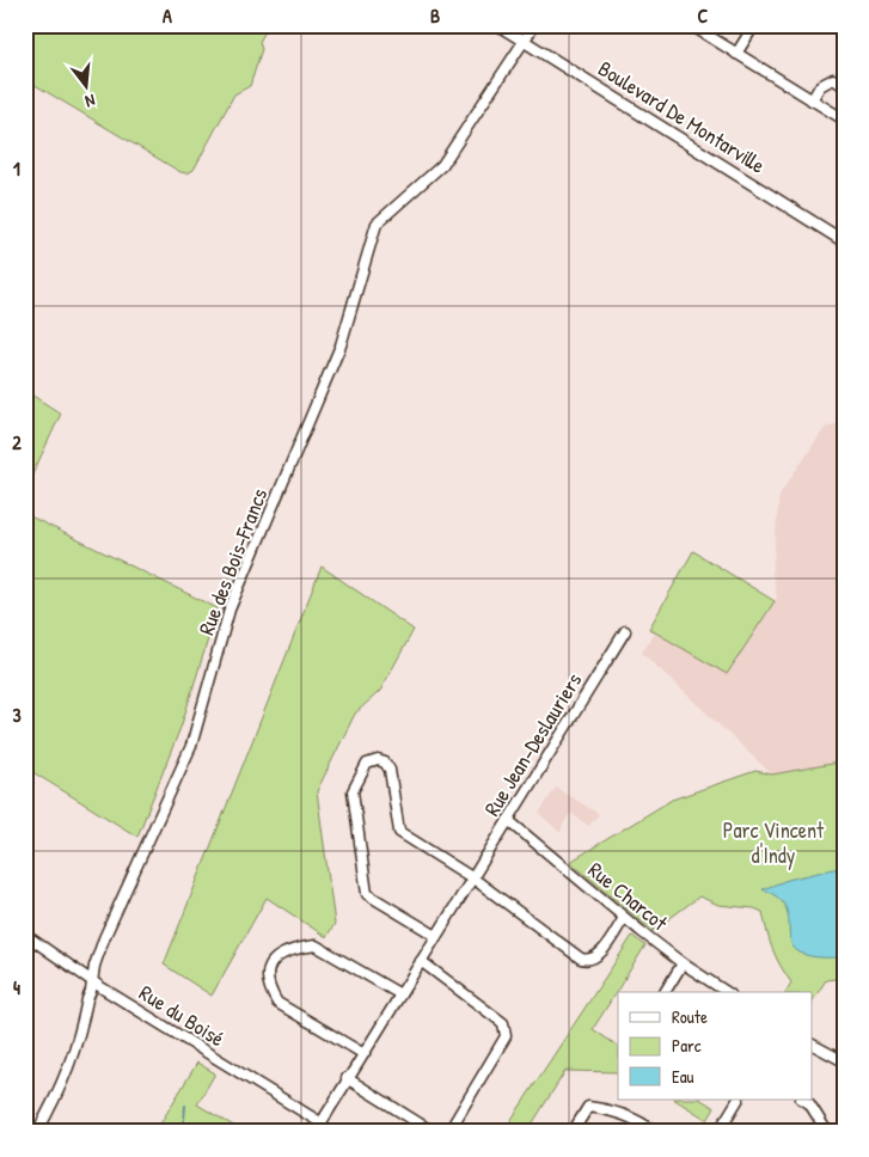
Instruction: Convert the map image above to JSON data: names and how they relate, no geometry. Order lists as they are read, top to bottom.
{
  "streets": {
    "street": [
      "Boulevard De Montarville",
      "Rue des Bois-Francs",
      "Rue Jean-Deslauriers",
      "Rue Charcot",
      "Rue du Boisé"
    ]
  },
  "crossings": [
    ["Boulevard De Montarville", "Rue des Bois-Francs"],
    ["Rue des Bois-Francs", "Rue du Boisé"],
    ["Rue Jean-Deslauriers", "Rue Charcot"],
    ["Rue Jean-Deslauriers", "Rue du Boisé"]
  ],
  "parks": ["Parc Vincent d'Indy"],
  "legend": ["Route", "Parc", "Eau"],
  "north": "bottom",
  "grid": {
    "columns": ["A", "B", "C"],
    "rows": [
      "1",
      "2",
      "3",
      "4"
    ]
  }
}
